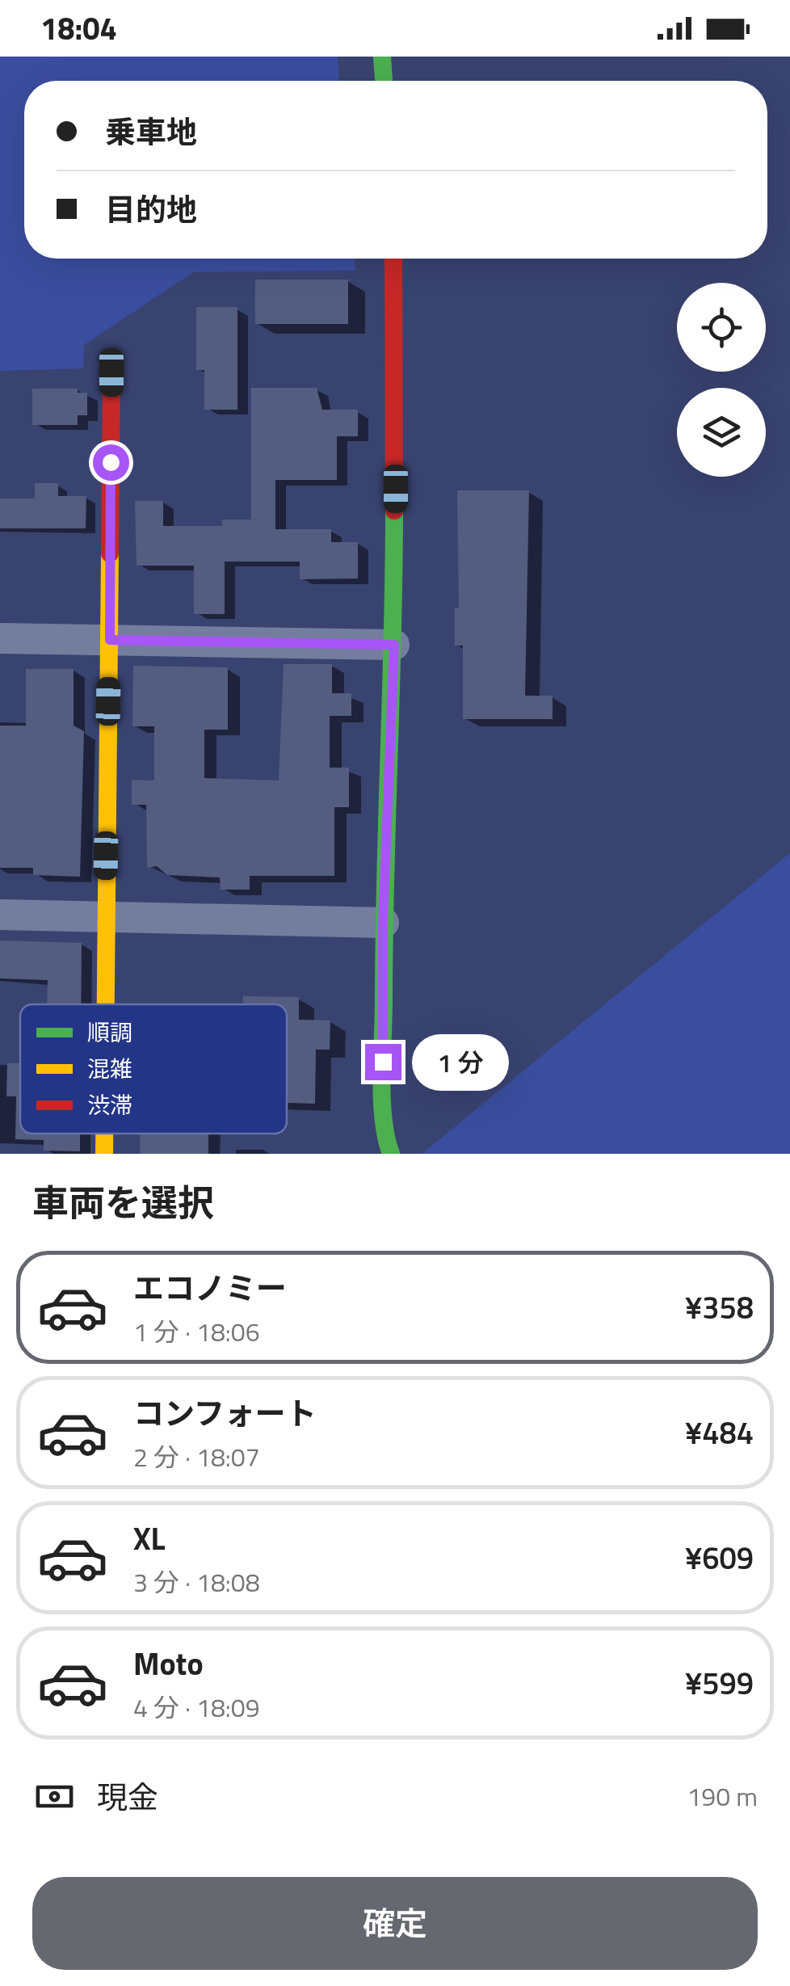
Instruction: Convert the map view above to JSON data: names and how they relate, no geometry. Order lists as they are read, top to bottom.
{
  "legend": ["順調", "混雑", "渋滞"],
  "page": {
    "status": "18:04",
    "banner": ["乗車地", "目的地"],
    "bubble": "1 分",
    "heading": "車両を選択",
    "list": [
      {
        "name": "エコノミー",
        "note": "1 分 · 18:06",
        "value": "¥358"
      },
      {
        "name": "コンフォート",
        "note": "2 分 · 18:07",
        "value": "¥484"
      },
      {
        "name": "XL",
        "note": "3 分 · 18:08",
        "value": "¥609"
      },
      {
        "name": "Moto",
        "note": "4 分 · 18:09",
        "value": "¥599"
      }
    ],
    "pay": ["現金", "190 m"],
    "buttons": "確定"
  }
}
